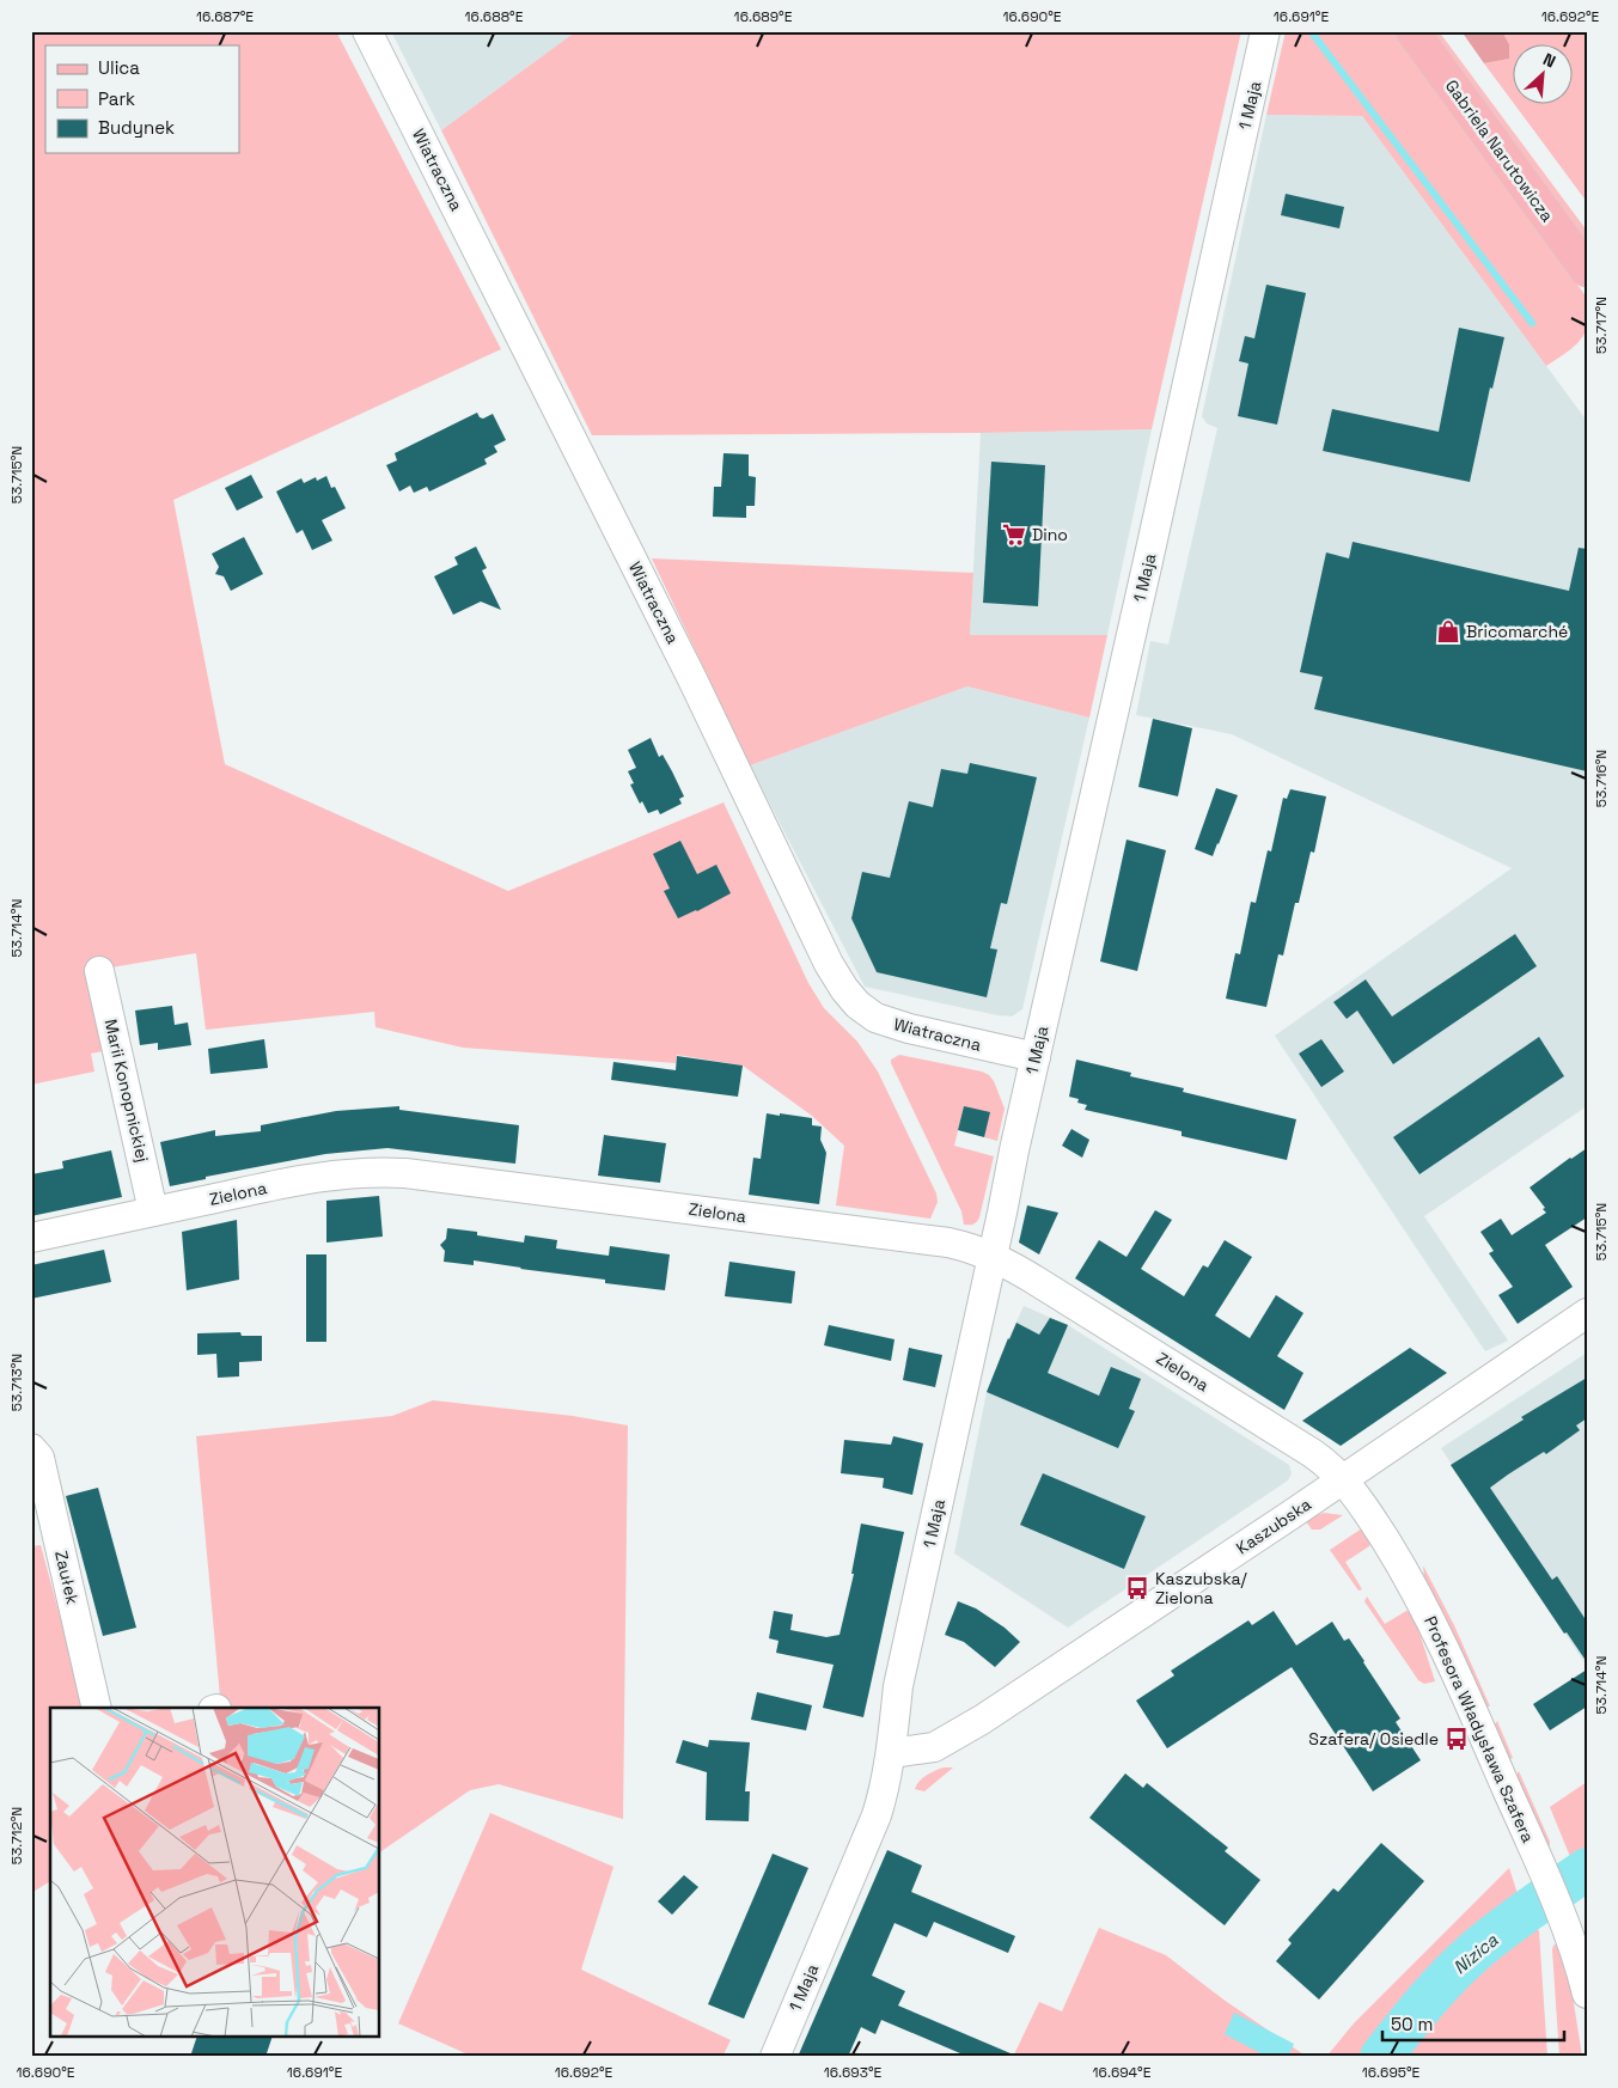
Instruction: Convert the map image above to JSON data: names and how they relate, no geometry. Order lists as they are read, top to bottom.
{
  "streets": {
    "main road": ["Gabriela Narutowicza"],
    "street": [
      "1 Maja",
      "Wiatraczna",
      "Marii Konopnickiej",
      "Zielona",
      "Kaszubska",
      "Zaułek",
      "Profesora Władysława Szafera"
    ]
  },
  "crossings": [
    ["1 Maja", "Wiatraczna"],
    ["1 Maja", "Zielona"],
    ["1 Maja", "Kaszubska"],
    ["Marii Konopnickiej", "Zielona"],
    ["Zielona", "Kaszubska"],
    ["Zielona", "Profesora Władysława Szafera"],
    ["Kaszubska", "Profesora Władysława Szafera"]
  ],
  "water": ["Nizica"],
  "places": {
    "supermarket": ["Dino"],
    "shop": ["Bricomarché"],
    "bus stop": ["Kaszubska/ Zielona", "Szafera/ Osiedle"]
  },
  "legend": ["Ulica", "Park", "Budynek"],
  "scale_bar": "50 m",
  "north": "top right",
  "coordinates": [
    "16.687°E",
    "16.688°E",
    "16.689°E",
    "16.690°E",
    "16.691°E",
    "16.692°E",
    "53.717°N",
    "53.715°N",
    "53.716°N",
    "53.714°N",
    "53.713°N",
    "53.712°N",
    "16.693°E",
    "16.694°E",
    "16.695°E"
  ]
}
